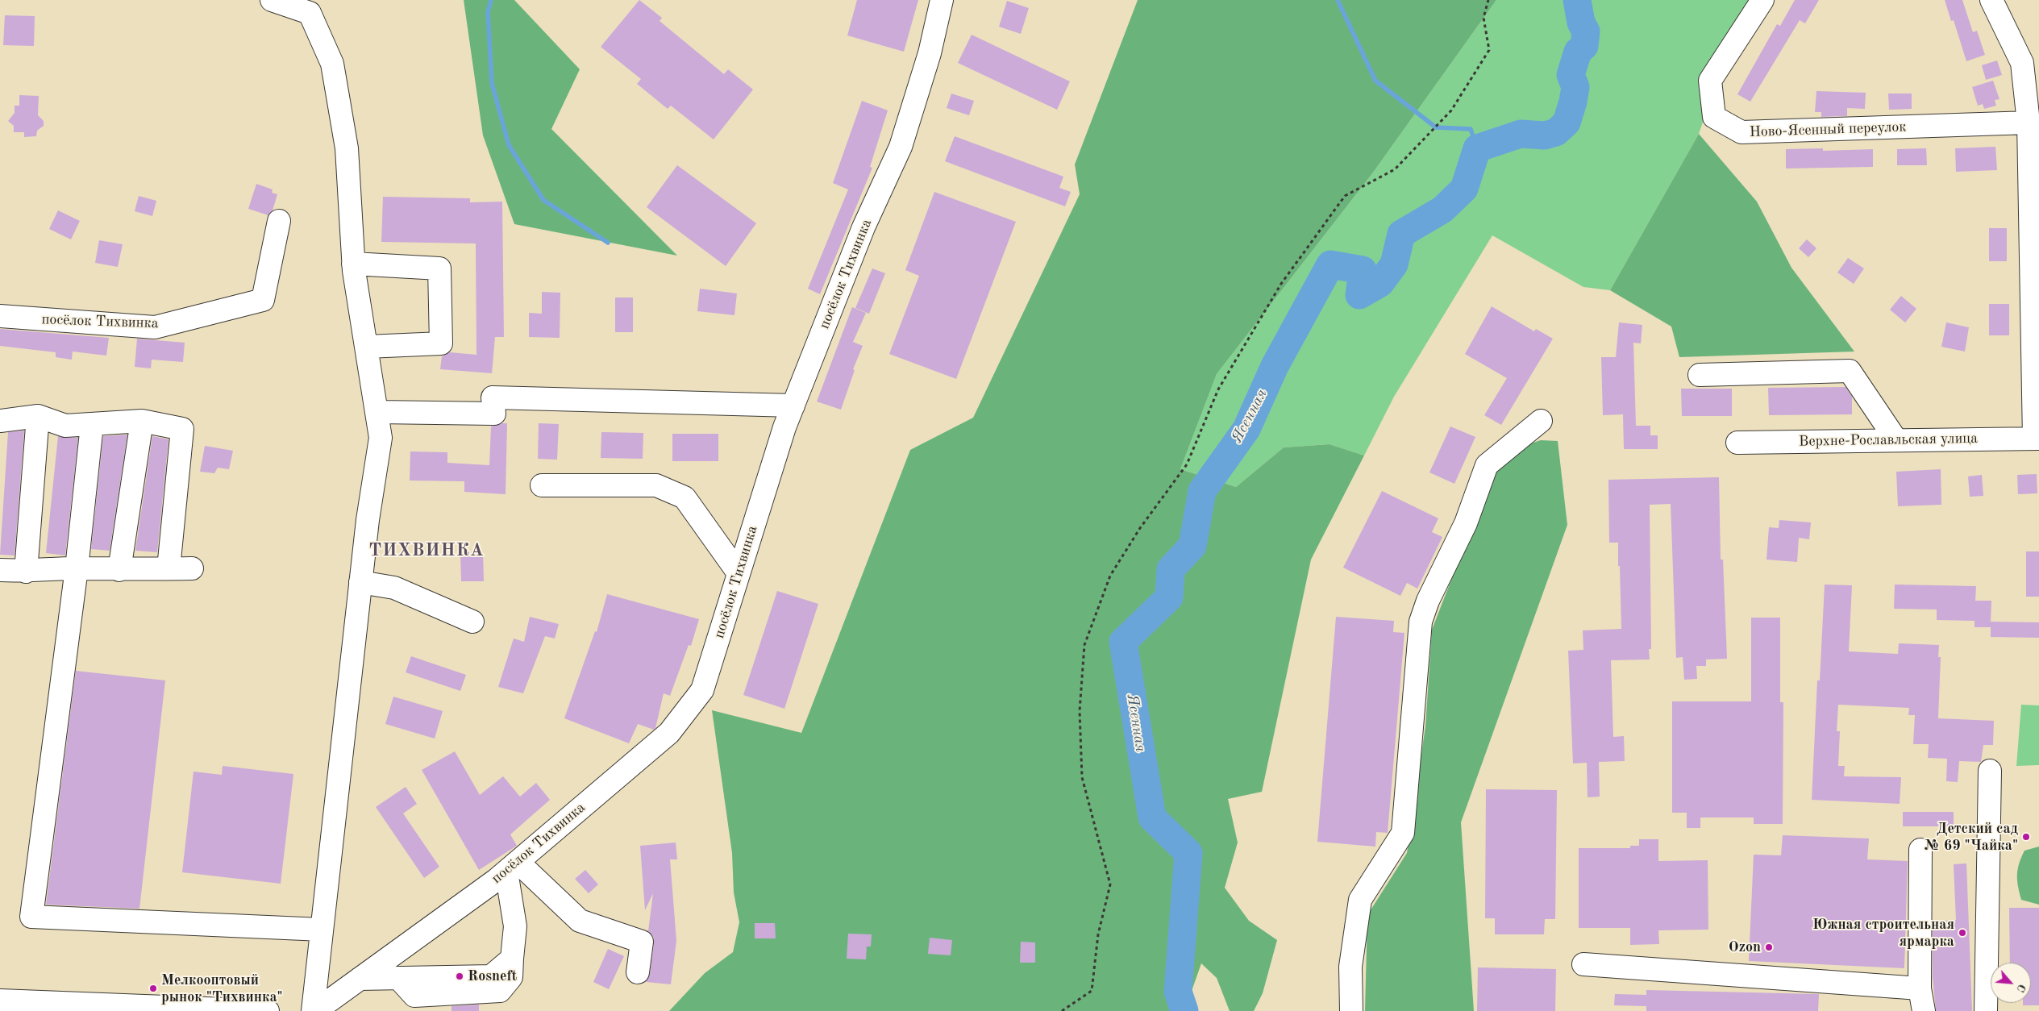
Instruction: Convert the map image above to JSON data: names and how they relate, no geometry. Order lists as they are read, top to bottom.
{
  "streets": {
    "street": ["Ново-Ясенный переулок", "посёлок Тихвинка", "Верхне-Рославльская улица"]
  },
  "districts": ["ТИХВИНКА"],
  "water": ["Ясенная"],
  "places": [
    "Детский сад № 69 \"Чайка\"",
    "Южная строительная ярмарка",
    "Ozon",
    "Rosneft",
    "Мелкооптовый рынок \"Тихвинка\""
  ],
  "north": "bottom right"
}
